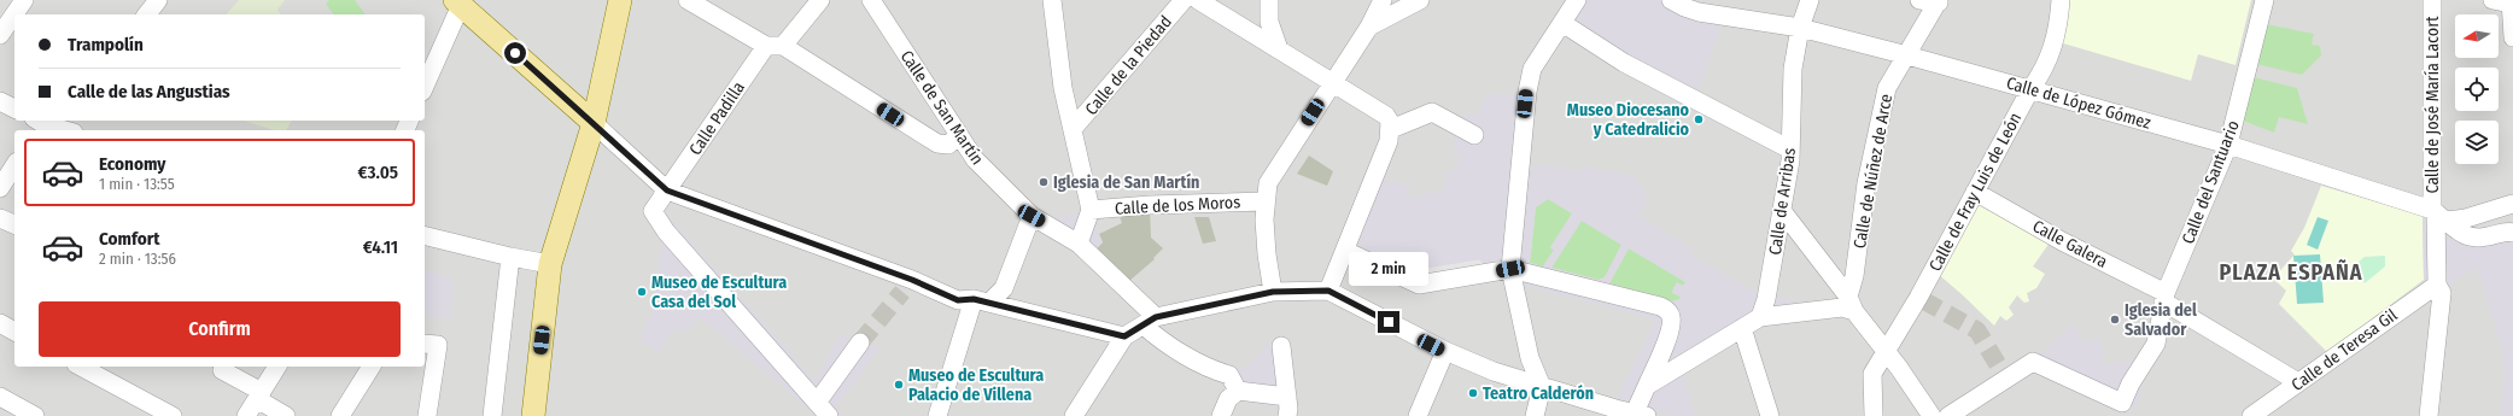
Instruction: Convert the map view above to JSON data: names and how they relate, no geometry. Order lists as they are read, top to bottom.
{
  "streets": {
    "street": [
      "Calle de la Piedad",
      "Calle de López Gómez",
      "Calle de José María Lacort",
      "Calle de San Martín",
      "Calle Padilla",
      "Calle de Núñez de Arce",
      "Calle del Santuario",
      "Calle de Fray Luis de León",
      "Calle de Arribas",
      "Calle de los Moros",
      "Calle Galera",
      "Calle de Teresa Gil"
    ]
  },
  "crossings": [
    ["Calle de López Gómez", "Calle de José María Lacort"],
    ["Calle de López Gómez", "Calle de Núñez de Arce"],
    ["Calle de López Gómez", "Calle del Santuario"],
    ["Calle de López Gómez", "Calle de Fray Luis de León"],
    ["Calle de López Gómez", "Calle de Arribas"],
    ["Calle de José María Lacort", "Calle de Teresa Gil"],
    ["Calle del Santuario", "Calle Galera"],
    ["Calle de Fray Luis de León", "Calle Galera"],
    ["Calle Galera", "Calle de Teresa Gil"]
  ],
  "districts": ["PLAZA ESPAÑA"],
  "places": [
    "Museo Diocesano y Catedralicio",
    "Iglesia de San Martín",
    "Museo de Escultura Casa del Sol",
    "Iglesia del Salvador",
    "Museo de Escultura Palacio de Villena",
    "Teatro Calderón"
  ],
  "north": "left",
  "page": {
    "banner": ["Trampolín", "Calle de las Angustias"],
    "list": [
      {
        "name": "Economy",
        "note": "1 min · 13:55",
        "value": "€3.05"
      },
      {
        "name": "Comfort",
        "note": "2 min · 13:56",
        "value": "€4.11"
      }
    ],
    "bubble": "2 min",
    "buttons": "Confirm"
  }
}
